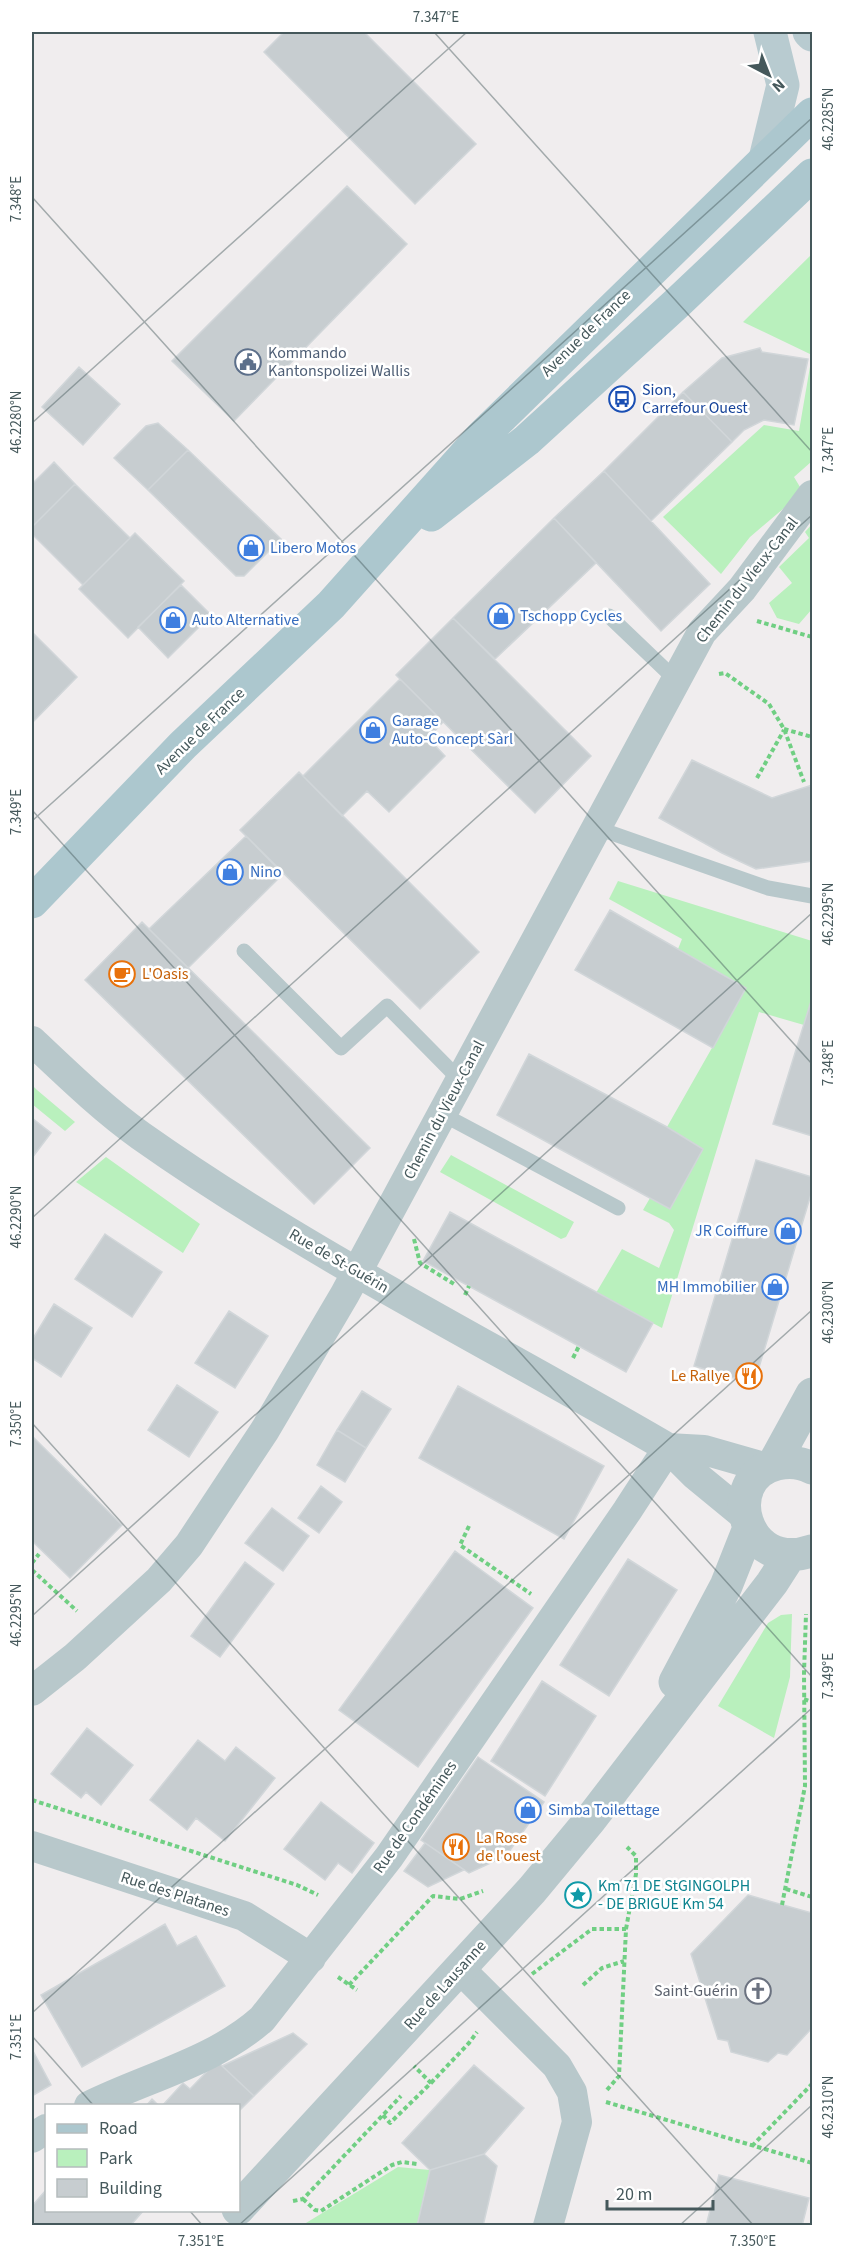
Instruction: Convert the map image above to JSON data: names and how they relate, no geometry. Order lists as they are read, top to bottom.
{
  "streets": {
    "main road": ["Avenue de France"],
    "street": [
      "Chemin du Vieux-Canal",
      "Rue de St-Guérin",
      "Rue de Condémines",
      "Rue des Platanes",
      "Rue de Lausanne"
    ]
  },
  "crossings": [
    ["Chemin du Vieux-Canal", "Rue de St-Guérin"],
    ["Rue de St-Guérin", "Rue de Condémines"],
    ["Rue de St-Guérin", "Rue de Lausanne"],
    ["Rue de Condémines", "Rue des Platanes"]
  ],
  "places": {
    "public building": ["Kommando Kantonspolizei Wallis"],
    "bus stop": ["Sion, Carrefour Ouest"],
    "shop": [
      "Libero Motos",
      "Tschopp Cycles",
      "Auto Alternative",
      "Garage Auto-Concept Sàrl",
      "Nino",
      "JR Coiffure",
      "MH Immobilier",
      "Simba Toilettage"
    ],
    "cafe": ["L'Oasis"],
    "restaurant": ["Le Rallye", "La Rose de l'ouest"],
    "place": ["Km 71 DE StGINGOLPH - DE BRIGUE Km 54"],
    "church": ["Saint-Guérin"]
  },
  "legend": ["Road", "Park", "Building"],
  "scale_bar": "20 m",
  "north": "bottom right",
  "coordinates": [
    "7.347°E",
    "46.2285°N",
    "7.348°E",
    "46.2280°N",
    "7.349°E",
    "46.2295°N",
    "46.2290°N",
    "46.2300°N",
    "7.350°E",
    "7.351°E",
    "46.2310°N"
  ]
}
